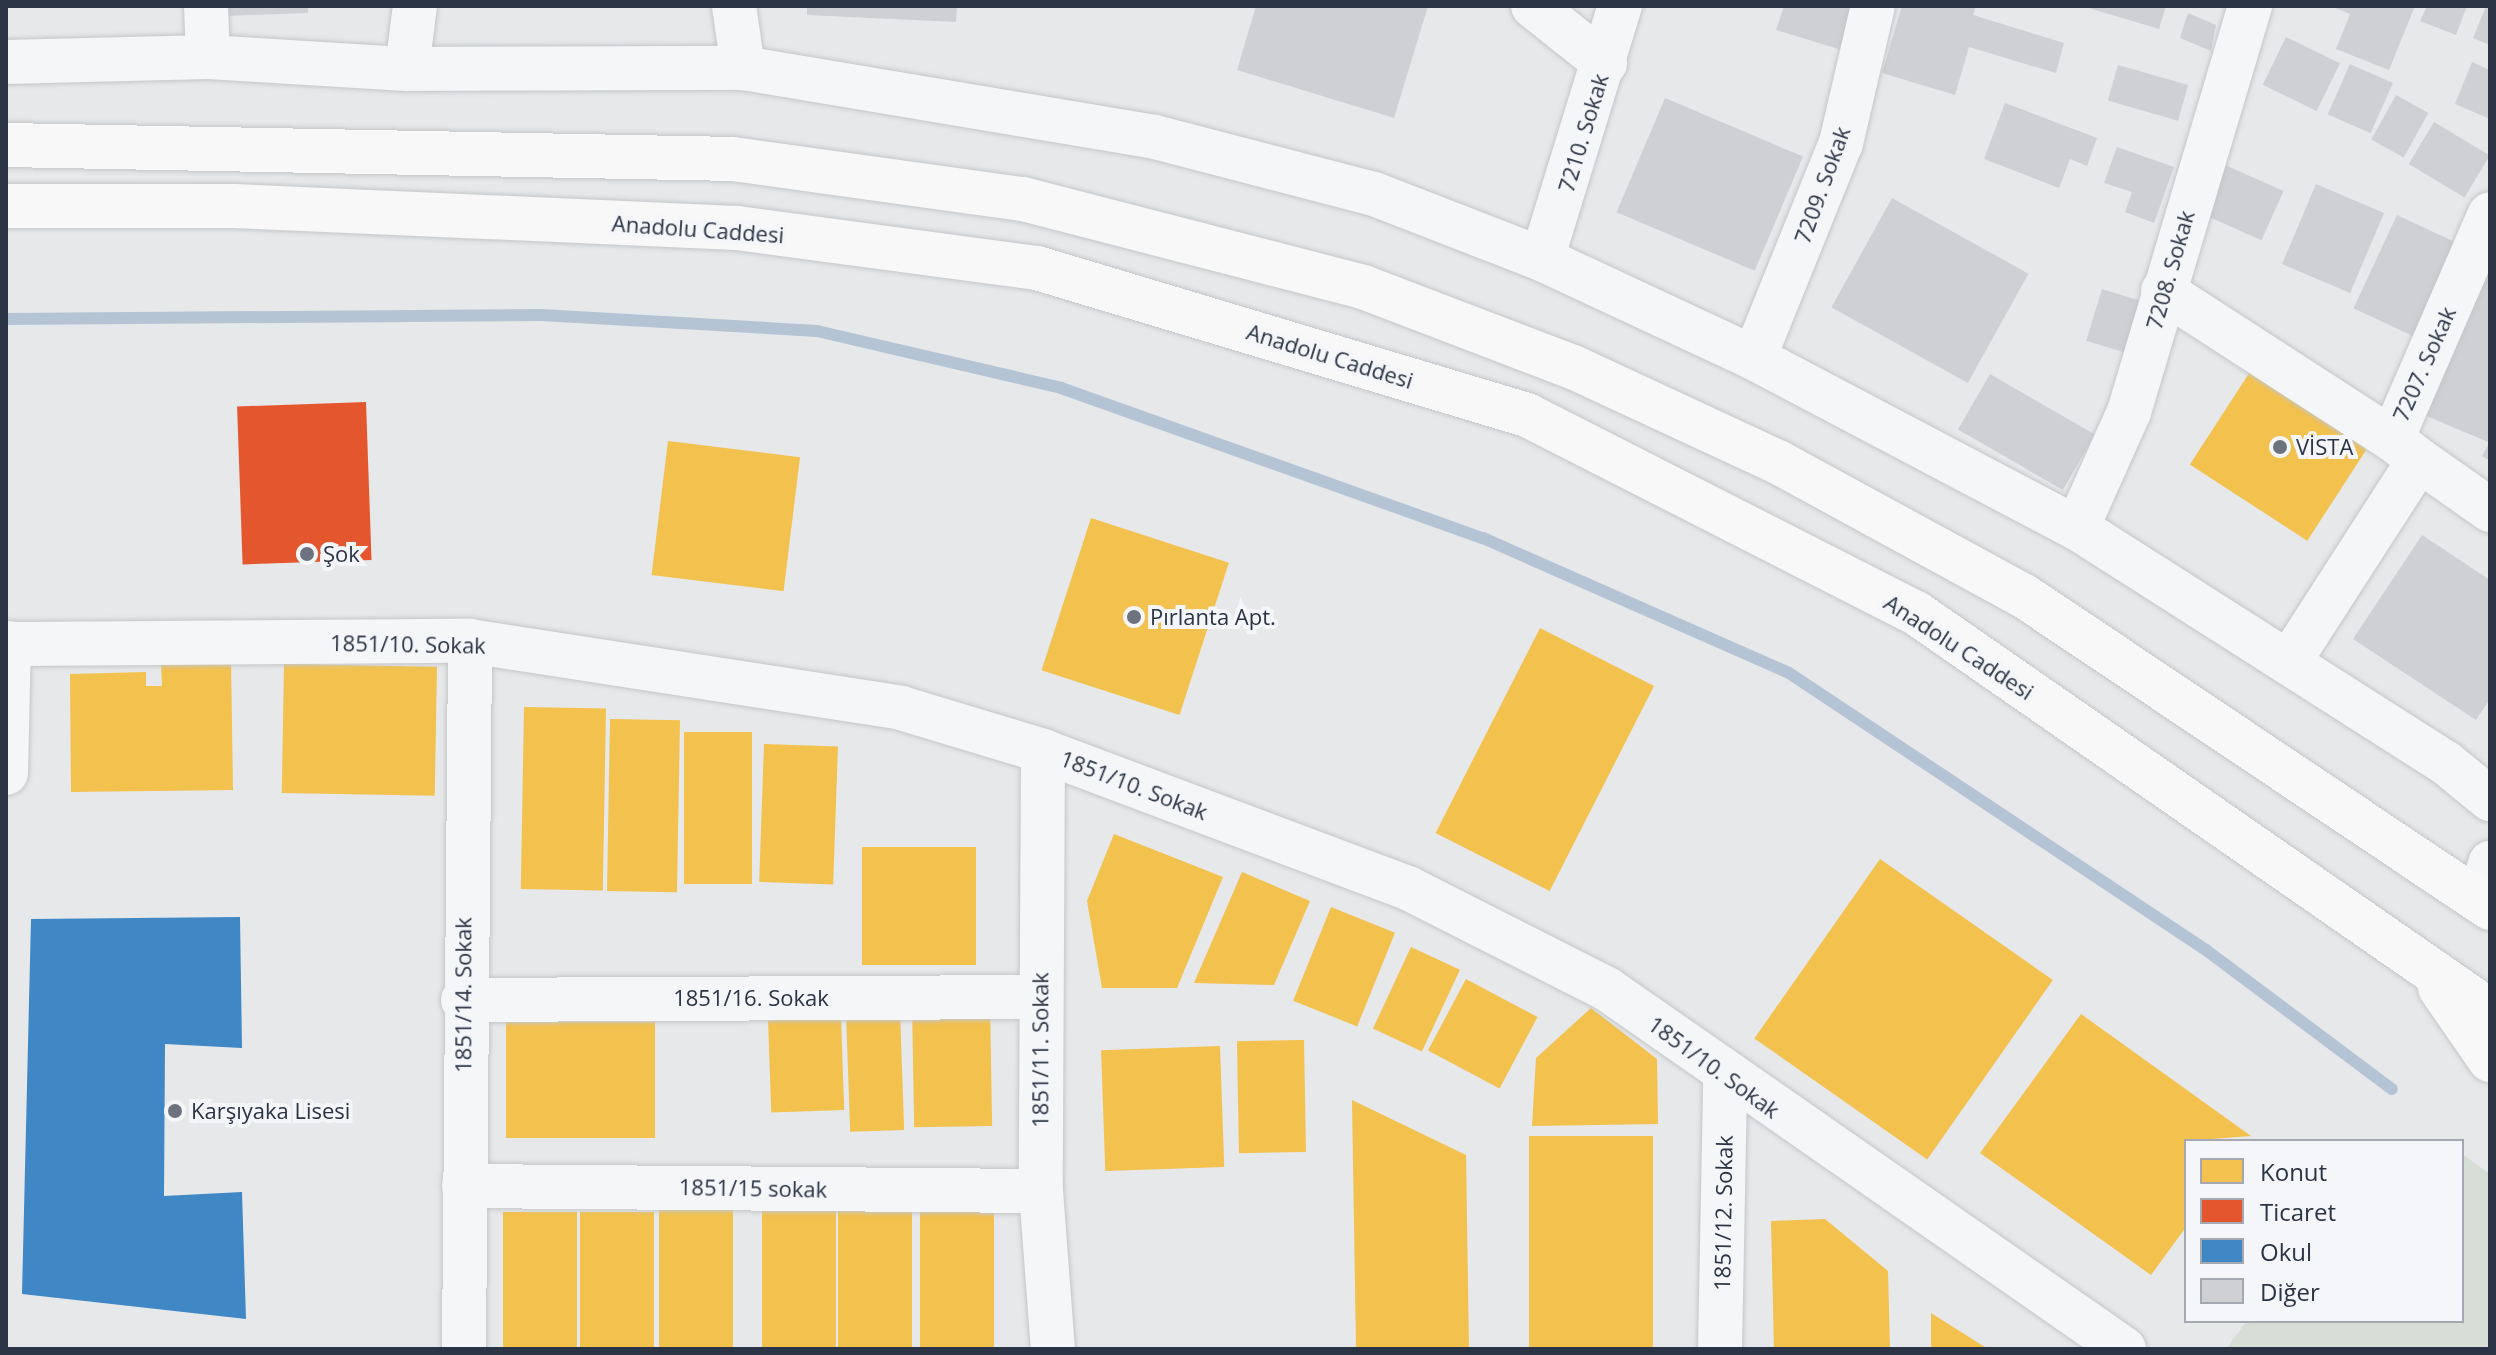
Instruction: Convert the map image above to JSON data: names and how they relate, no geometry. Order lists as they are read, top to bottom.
{
  "streets": {
    "highway": ["Anadolu Caddesi"],
    "street": [
      "7210. Sokak",
      "7209. Sokak",
      "7208. Sokak",
      "7207. Sokak",
      "1851/10. Sokak",
      "1851/14. Sokak",
      "1851/16. Sokak",
      "1851/11. Sokak",
      "1851/15 sokak",
      "1851/12. Sokak"
    ]
  },
  "crossings": [
    ["1851/10. Sokak", "1851/14. Sokak"],
    ["1851/10. Sokak", "1851/11. Sokak"],
    ["1851/10. Sokak", "1851/12. Sokak"],
    ["1851/14. Sokak", "1851/16. Sokak"],
    ["1851/14. Sokak", "1851/15 sokak"],
    ["1851/16. Sokak", "1851/11. Sokak"],
    ["1851/11. Sokak", "1851/15 sokak"]
  ],
  "places": [
    "VİSTA",
    "Şok",
    "Pırlanta Apt.",
    "Karşıyaka Lisesi"
  ],
  "legend": [
    "Konut",
    "Ticaret",
    "Okul",
    "Diğer"
  ]
}
